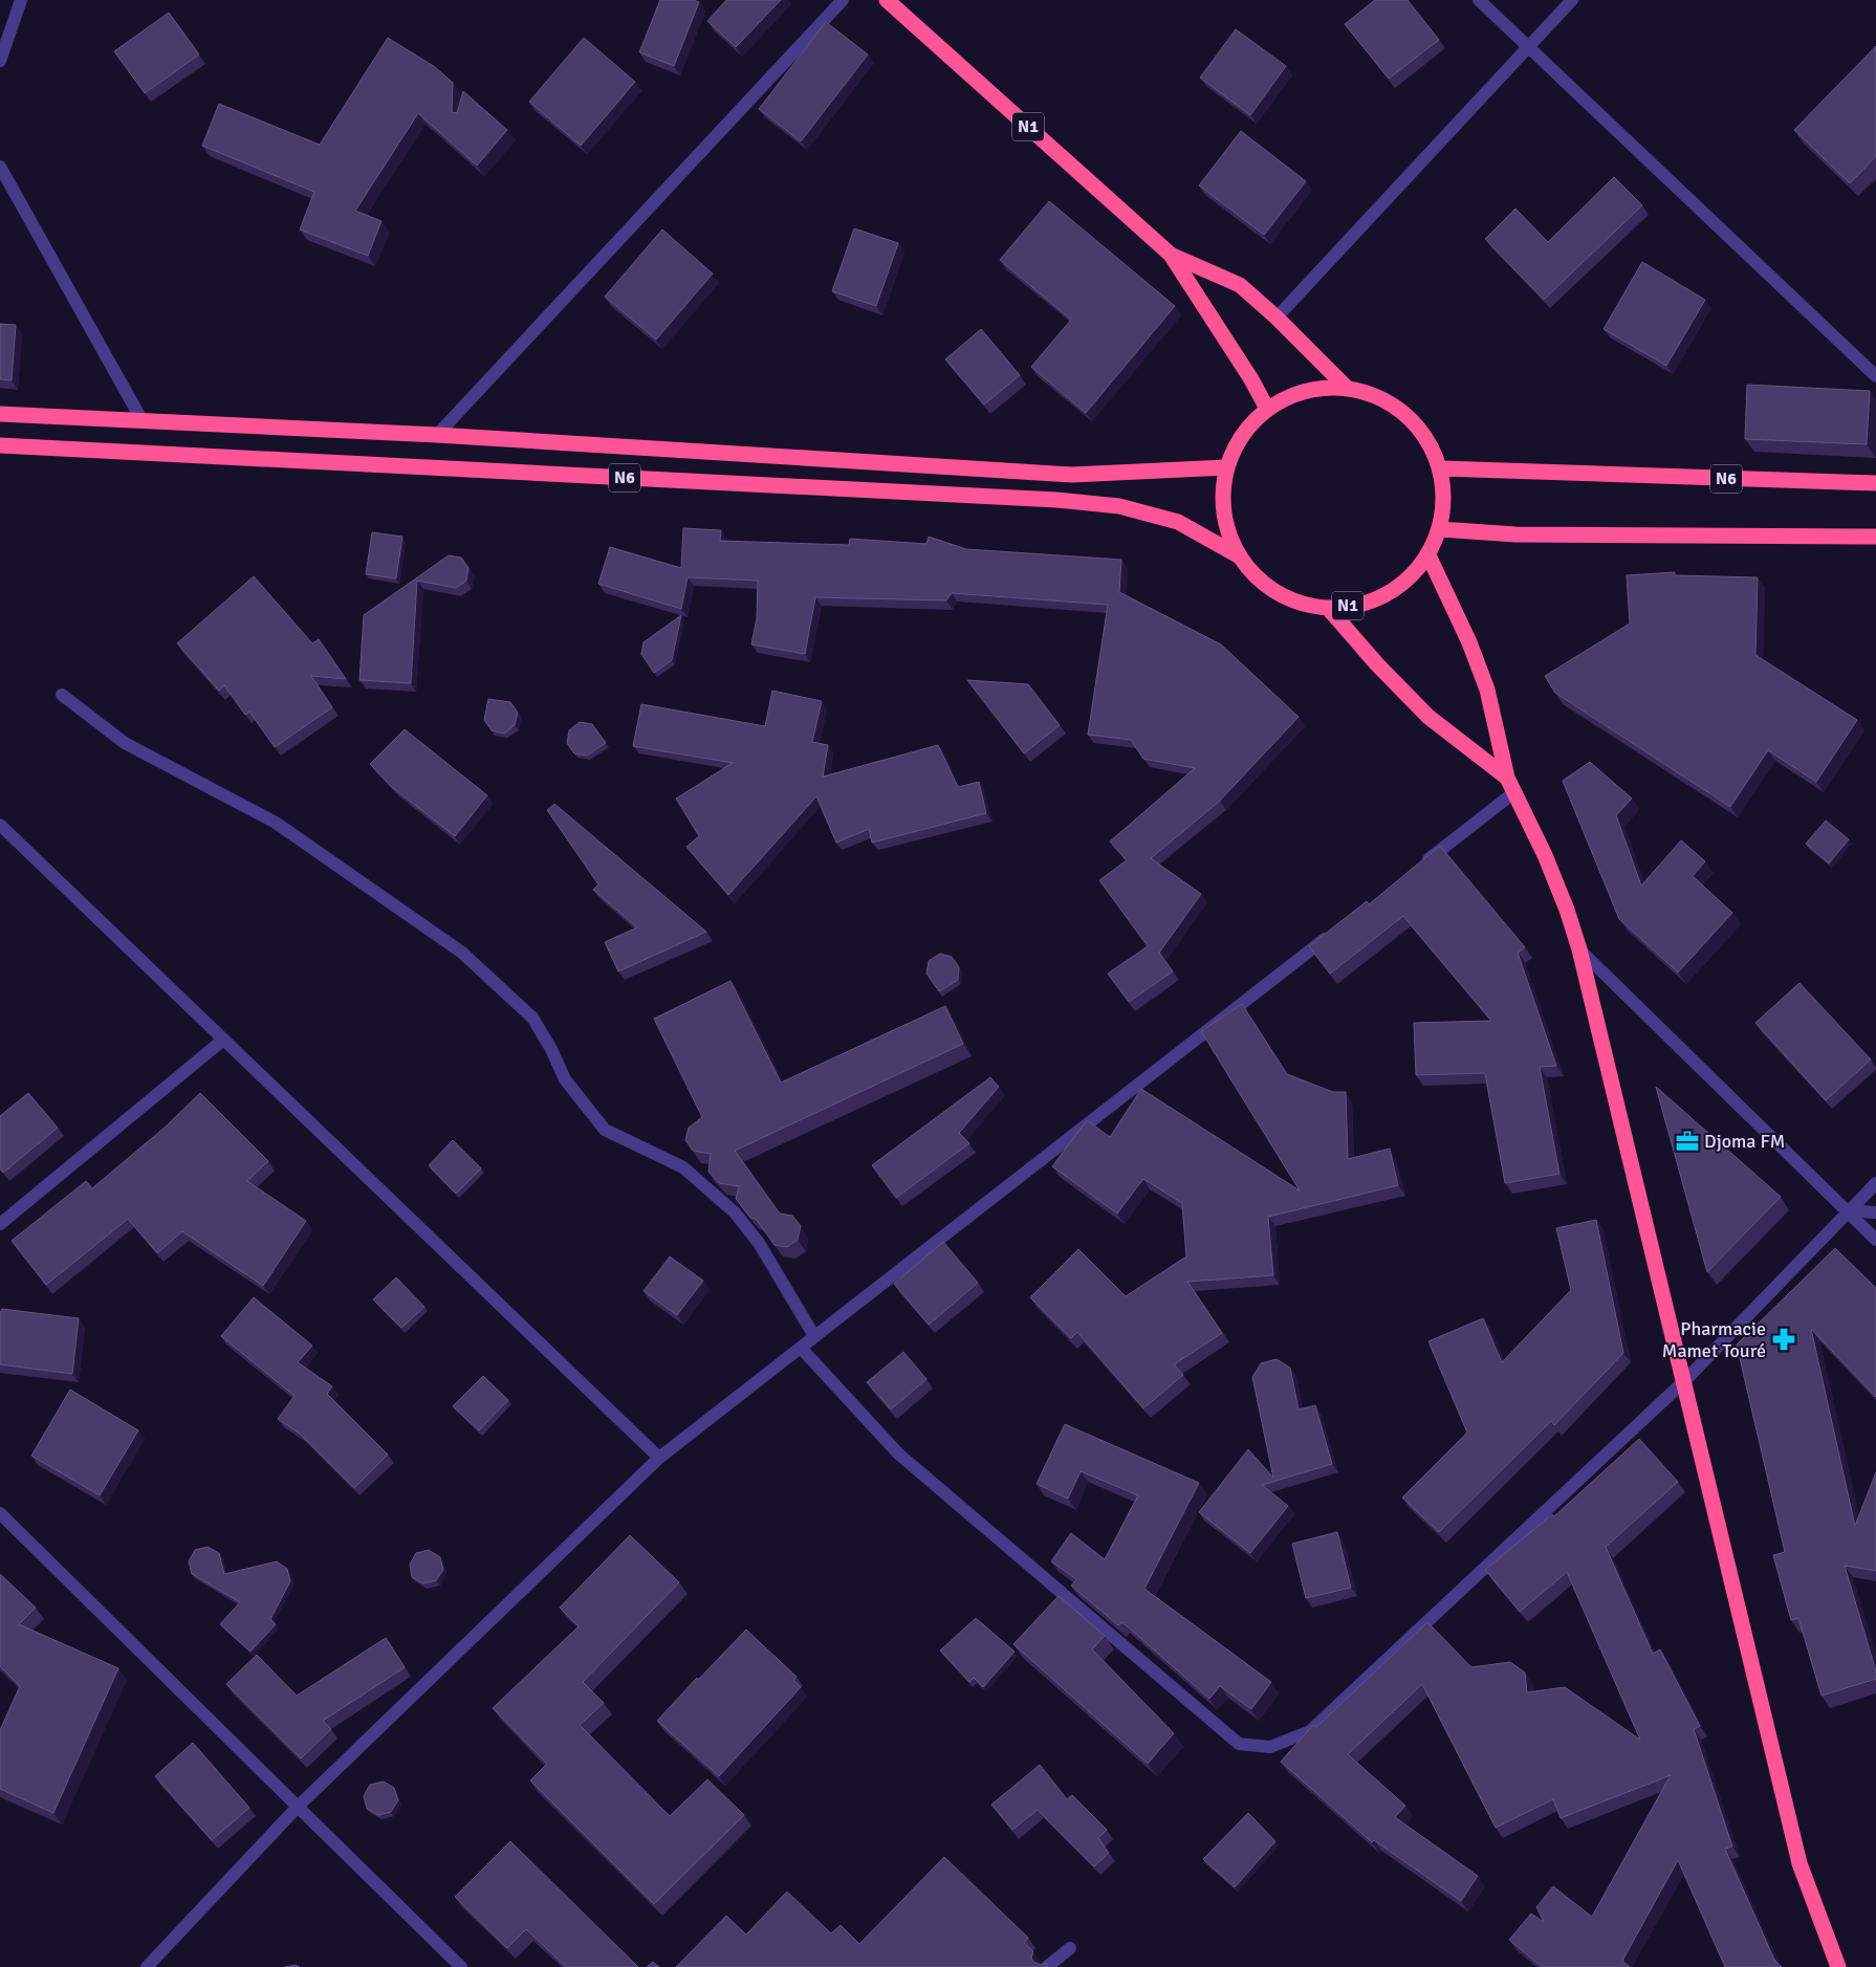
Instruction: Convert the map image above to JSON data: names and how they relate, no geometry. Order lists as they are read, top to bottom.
{
  "streets": {
    "highway": ["N1", "N6"]
  },
  "crossings": [
    ["N1", "N6"]
  ],
  "places": {
    "office": ["Djoma FM"],
    "pharmacy": ["Pharmacie Mamet Touré"]
  }
}
